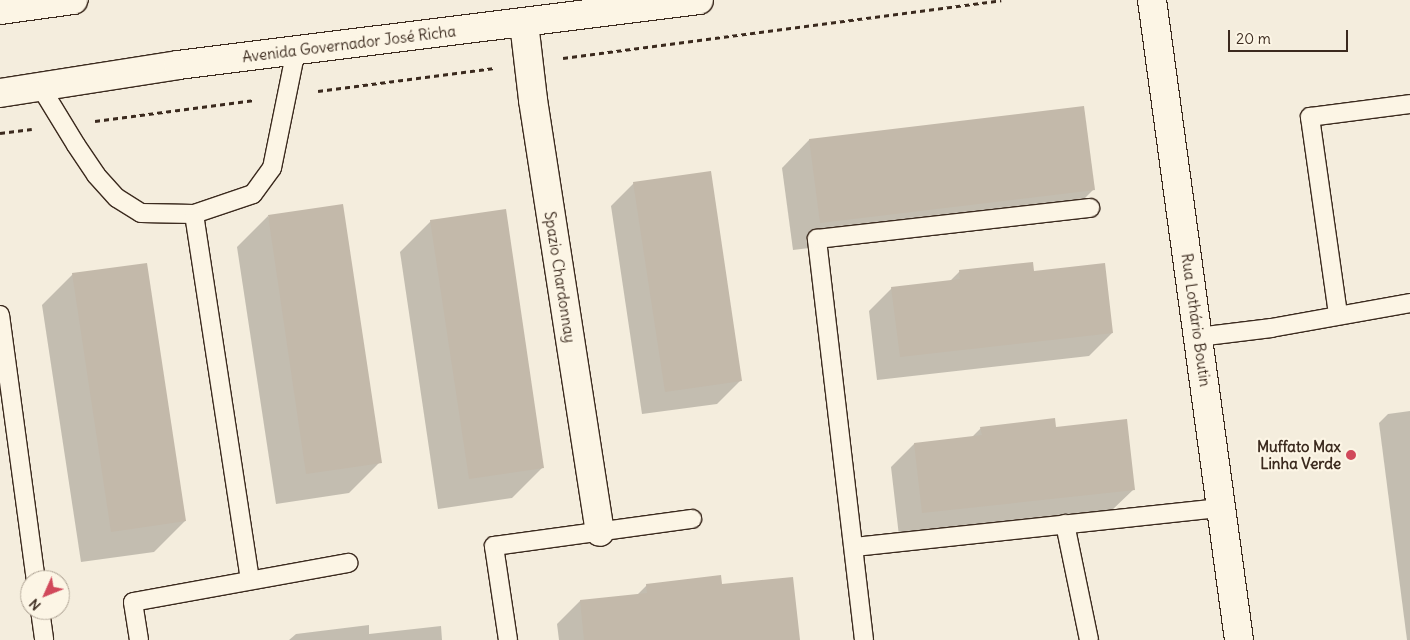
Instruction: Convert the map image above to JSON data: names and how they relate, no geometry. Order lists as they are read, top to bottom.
{
  "streets": {
    "main road": ["Avenida Governador José Richa", "Spazio Chardonnay", "Rua Lothário Boutin"]
  },
  "crossings": [
    ["Avenida Governador José Richa", "Spazio Chardonnay"]
  ],
  "places": ["Muffato Max Linha Verde"],
  "scale_bar": "20 m",
  "north": "bottom left"
}
